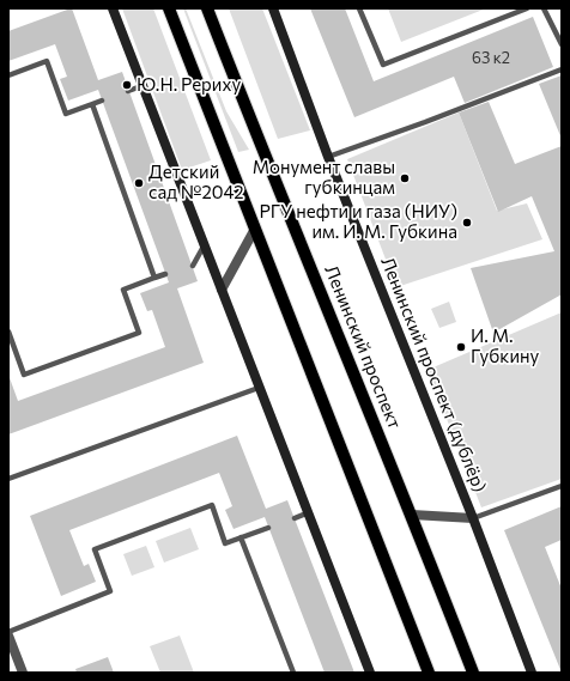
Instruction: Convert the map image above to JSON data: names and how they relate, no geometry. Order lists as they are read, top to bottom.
{
  "streets": {
    "main road": ["Ленинский проспект"],
    "street": ["Ленинский проспект (дублёр)"]
  },
  "places": [
    "Ю.Н. Рериху",
    "Монумент славы губкинцам",
    "Детский сад №2042",
    "РГУ нефти и газа (НИУ) им. И. М. Губкина",
    "И. М. Губкину"
  ],
  "house_numbers": ["63 к2"]
}
